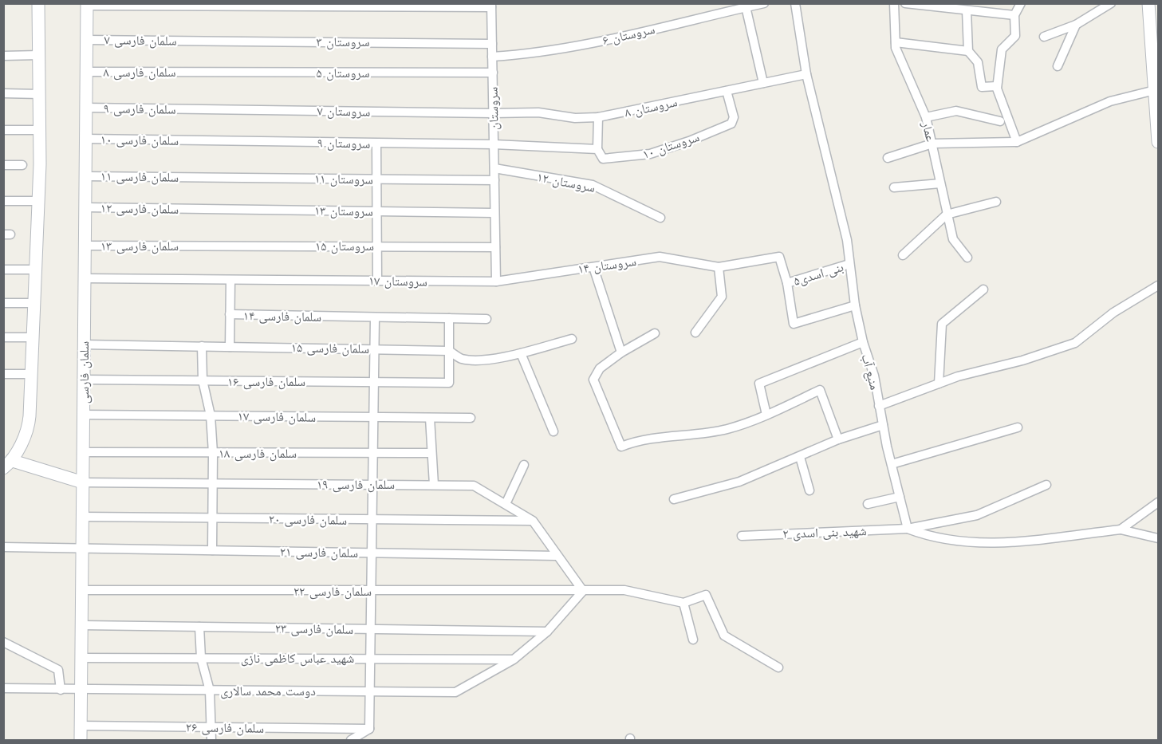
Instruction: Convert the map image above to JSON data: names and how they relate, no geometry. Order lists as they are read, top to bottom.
{
  "streets": {
    "street": [
      "سروستان ۶",
      "سلمان فارسی ۷",
      "سروستان ۳",
      "سلمان فارسی ۸",
      "سروستان ۵",
      "سروستان ۸",
      "سلمان فارسی ۹",
      "سروستان",
      "سروستان ۷",
      "عمار",
      "سلمان فارسی ۱۰",
      "سروستان ۹",
      "سروستان ۱۰",
      "سلمان فارسی ۱۱",
      "سروستان ۱۱",
      "سروستان ۱۲",
      "سلمان فارسی ۱۲",
      "سروستان ۱۳",
      "سلمان فارسی ۱۳",
      "سروستان ۱۵",
      "سروستان ۱۴",
      "بنی اسدی۵",
      "سروستان ۱۷",
      "سلمان فارسی ۱۴",
      "سلمان فارسی ۱۵",
      "منبع آب",
      "سلمان فارسی",
      "سلمان فارسی ۱۶",
      "سلمان فارسی ۱۷",
      "سلمان فارسی ۱۸",
      "سلمان فارسی ۱۹",
      "سلمان فارسی ۲۰",
      "شهید بنی اسدی ۲",
      "سلمان فارسی ۲۱",
      "سلمان فارسی ۲۲",
      "سلمان فارسی ۲۳",
      "شهید عباس کاظمی نازی",
      "دوست محمد سالاری",
      "سلمان فارسی ۲۶"
    ]
  },
  "crossings": [
    ["سروستان ۶", "سروستان"],
    ["سلمان فارسی ۷", "سروستان ۳"],
    ["سلمان فارسی ۷", "سلمان فارسی"],
    ["سروستان ۳", "سروستان"],
    ["سلمان فارسی ۸", "سروستان ۵"],
    ["سلمان فارسی ۸", "سلمان فارسی"],
    ["سروستان ۵", "سروستان"],
    ["سروستان ۸", "سروستان"],
    ["سروستان ۸", "سروستان ۷"],
    ["سروستان ۸", "سروستان ۱۰"],
    ["سروستان ۸", "منبع آب"],
    ["سلمان فارسی ۹", "سروستان ۷"],
    ["سلمان فارسی ۹", "سلمان فارسی"],
    ["سروستان", "سروستان ۷"],
    ["سروستان", "سروستان ۹"],
    ["سروستان", "سروستان ۱۰"],
    ["سروستان", "سروستان ۱۱"],
    ["سروستان", "سروستان ۱۲"],
    ["سروستان", "سروستان ۱۳"],
    ["سلمان فارسی ۱۰", "سروستان ۹"],
    ["سلمان فارسی ۱۰", "سلمان فارسی"],
    ["سروستان ۹", "سروستان ۱۰"],
    ["سلمان فارسی ۱۱", "سروستان ۱۱"],
    ["سلمان فارسی ۱۱", "سلمان فارسی"],
    ["سلمان فارسی ۱۲", "سروستان ۱۳"],
    ["سلمان فارسی ۱۲", "سلمان فارسی"],
    ["سلمان فارسی ۱۳", "سروستان ۱۵"],
    ["سلمان فارسی ۱۳", "سلمان فارسی"],
    ["سروستان ۱۴", "بنی اسدی۵"],
    ["سروستان ۱۴", "سروستان ۱۷"],
    ["بنی اسدی۵", "منبع آب"],
    ["سروستان ۱۷", "سلمان فارسی ۱۴"],
    ["سلمان فارسی ۱۵", "سلمان فارسی"],
    ["سلمان فارسی ۱۵", "سلمان فارسی ۱۶"],
    ["منبع آب", "شهید بنی اسدی ۲"],
    ["سلمان فارسی", "سلمان فارسی ۱۶"],
    ["سلمان فارسی", "سلمان فارسی ۱۷"],
    ["سلمان فارسی", "سلمان فارسی ۱۸"],
    ["سلمان فارسی", "سلمان فارسی ۱۹"],
    ["سلمان فارسی", "سلمان فارسی ۲۰"],
    ["سلمان فارسی", "سلمان فارسی ۲۱"],
    ["سلمان فارسی", "سلمان فارسی ۲۲"],
    ["سلمان فارسی", "سلمان فارسی ۲۳"],
    ["سلمان فارسی", "شهید عباس کاظمی نازی"],
    ["سلمان فارسی", "دوست محمد سالاری"],
    ["سلمان فارسی", "سلمان فارسی ۲۶"],
    ["سلمان فارسی ۱۹", "سلمان فارسی ۲۰"],
    ["سلمان فارسی ۱۹", "سلمان فارسی ۲۱"],
    ["سلمان فارسی ۱۹", "سلمان فارسی ۲۲"],
    ["شهید عباس کاظمی نازی", "دوست محمد سالاری"]
  ]
}
